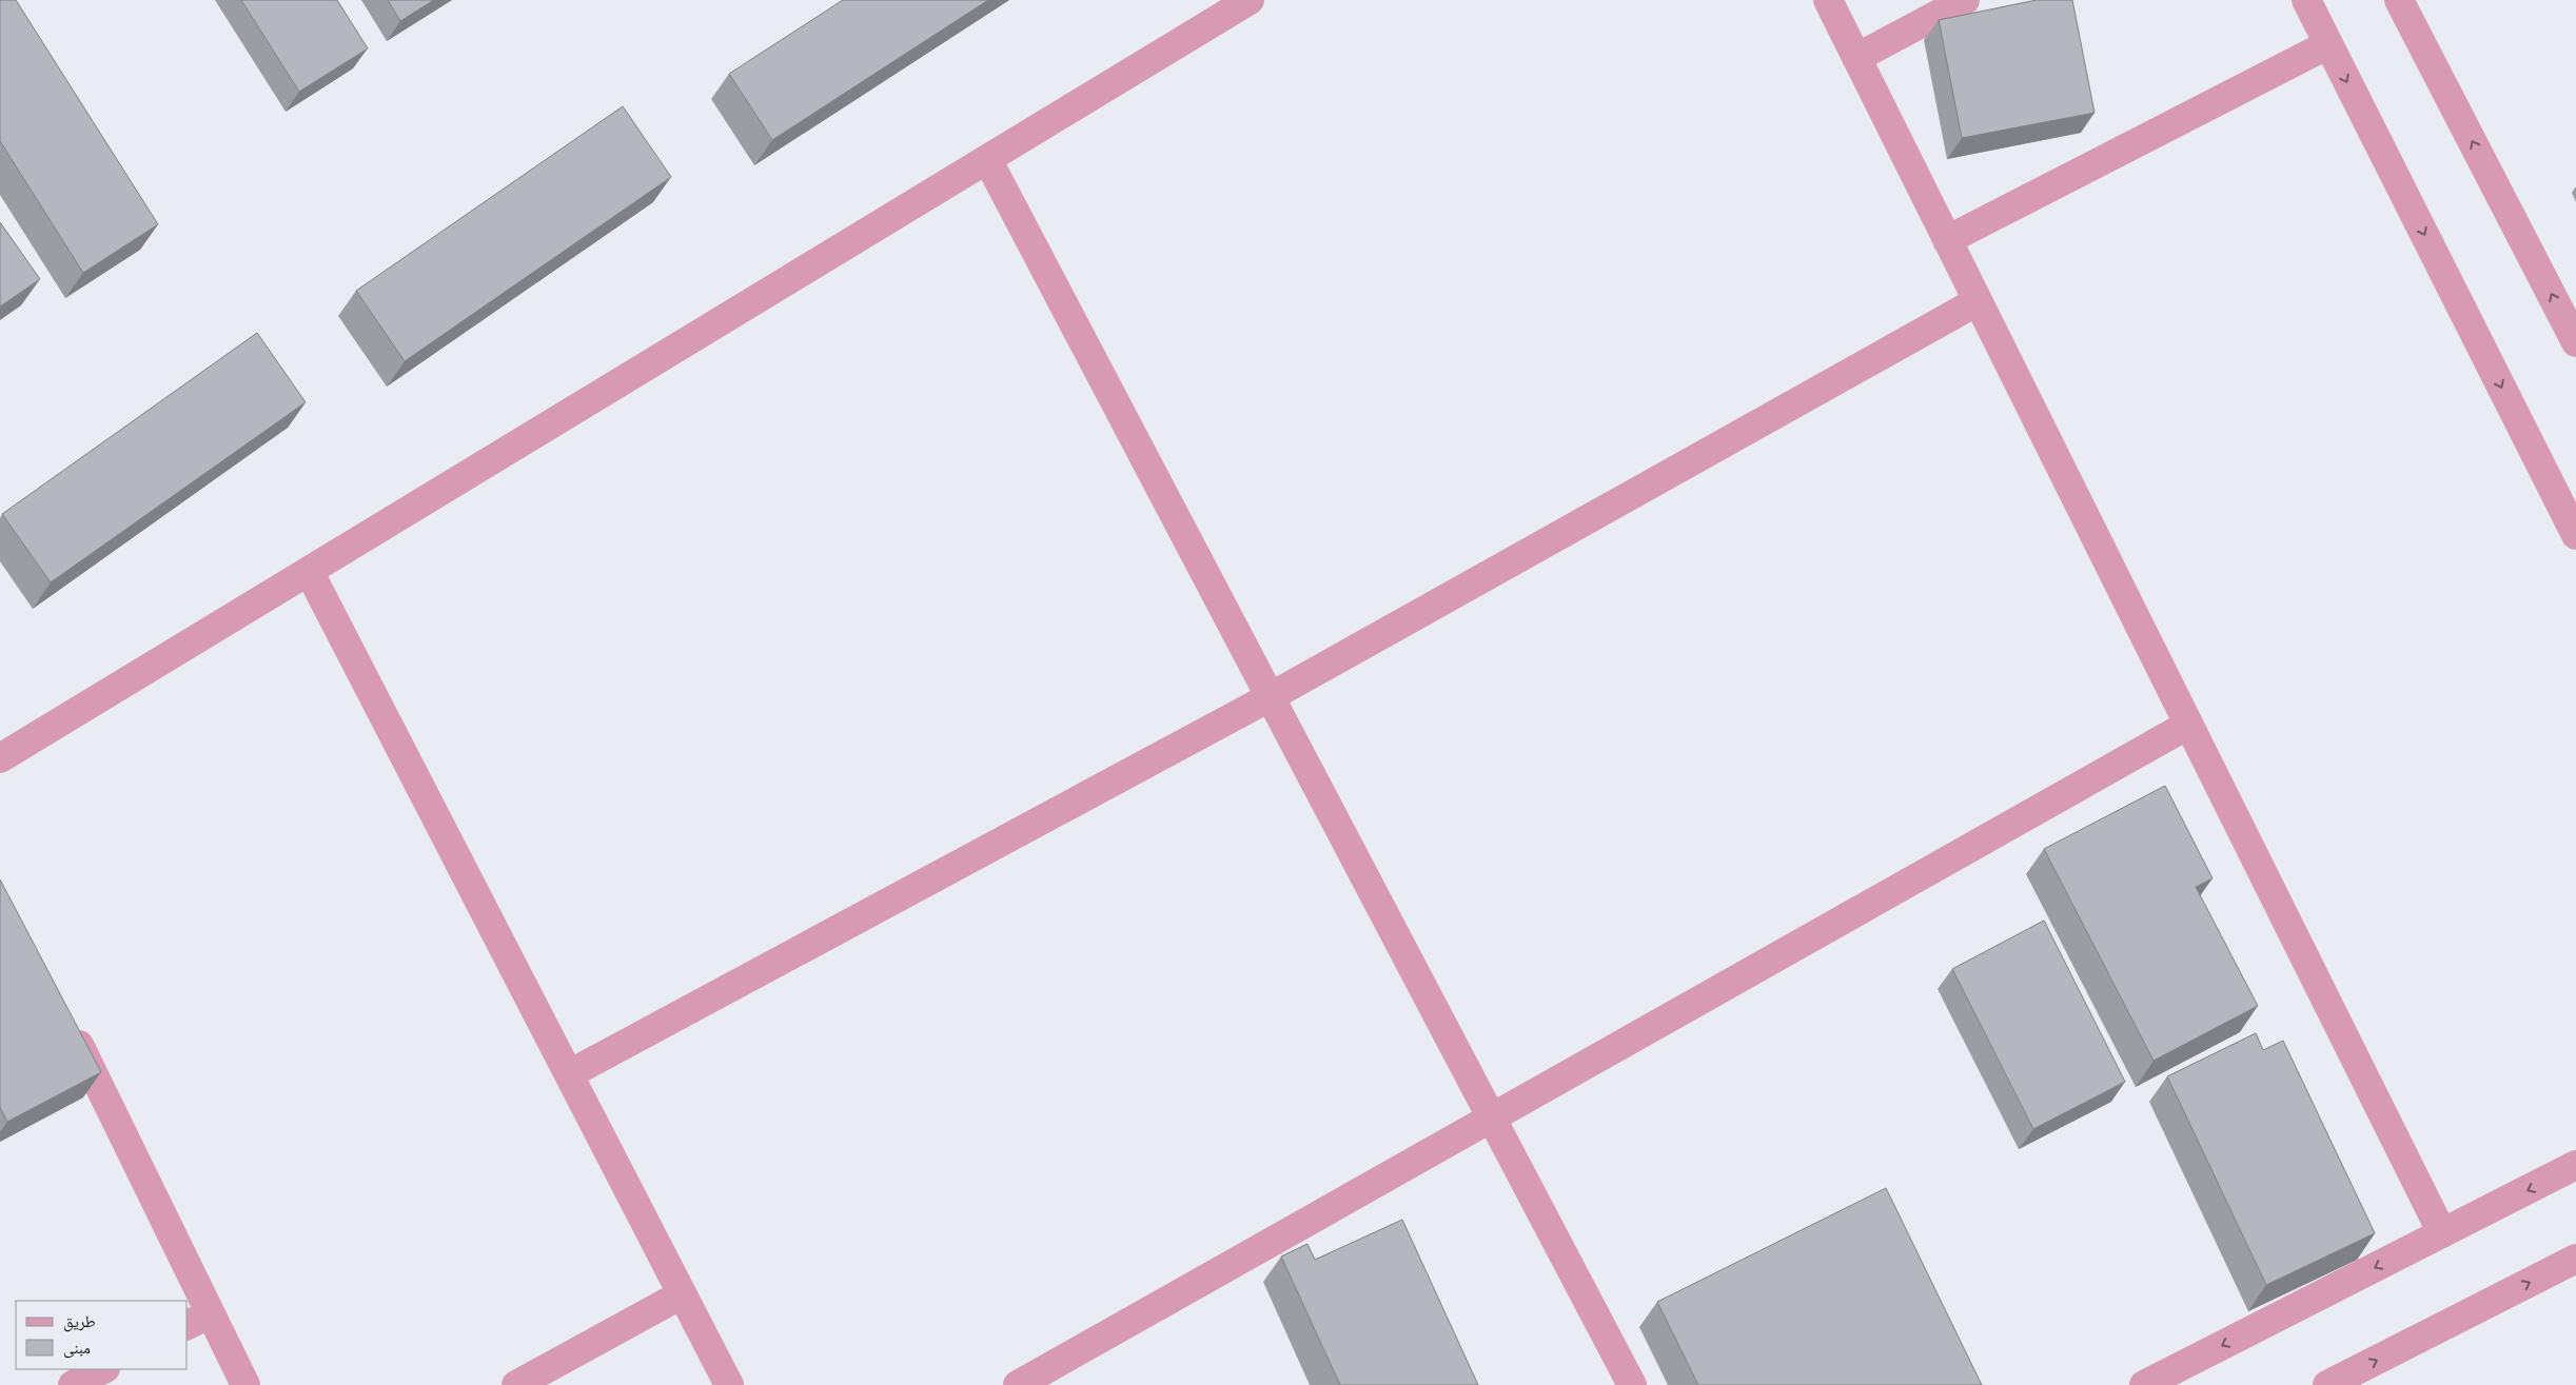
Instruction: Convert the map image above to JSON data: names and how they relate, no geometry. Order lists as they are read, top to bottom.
{
  "legend": ["طريق", "مبنى"]
}
